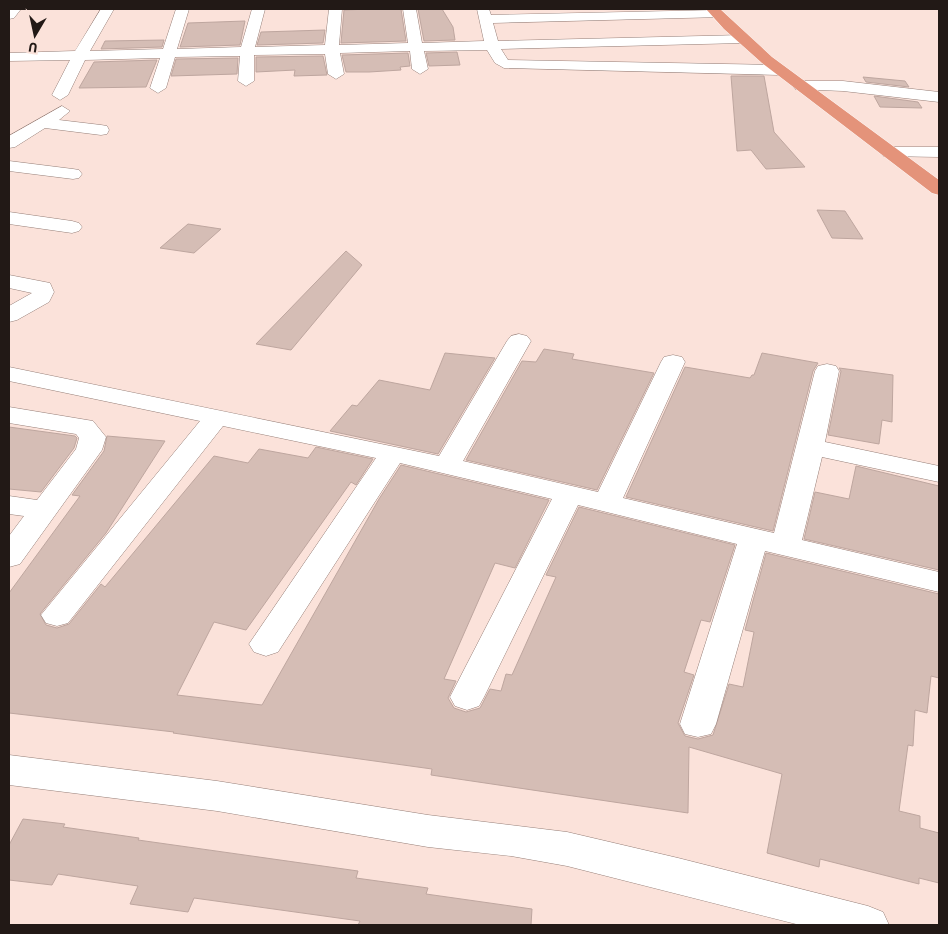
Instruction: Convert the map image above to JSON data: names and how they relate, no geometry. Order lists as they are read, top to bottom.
{
  "north": "bottom"
}
